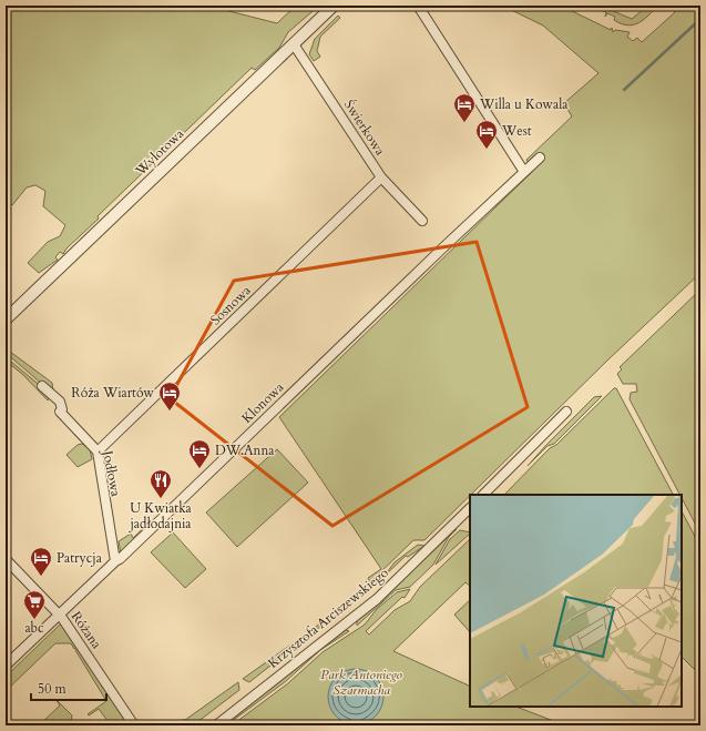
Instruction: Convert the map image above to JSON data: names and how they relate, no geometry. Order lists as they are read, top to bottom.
{
  "streets": {
    "street": [
      "Świerkowa",
      "Wylotowa",
      "Sosnowa",
      "Klonowa",
      "Jodłowa",
      "Krzysztofa Arciszewskiego",
      "Różana"
    ]
  },
  "crossings": [
    ["Świerkowa", "Wylotowa"],
    ["Świerkowa", "Sosnowa"],
    ["Sosnowa", "Jodłowa"],
    ["Klonowa", "Jodłowa"],
    ["Klonowa", "Różana"]
  ],
  "parks": ["Park Antoniego Szarmacha"],
  "places": {
    "hotel": [
      "Willa u Kowala",
      "West",
      "Róża Wiartów",
      "DW.Anna",
      "Patrycja"
    ],
    "restaurant": ["U Kwiatka jadłodajnia"],
    "supermarket": ["abc"]
  },
  "scale_bar": "50 m"
}
